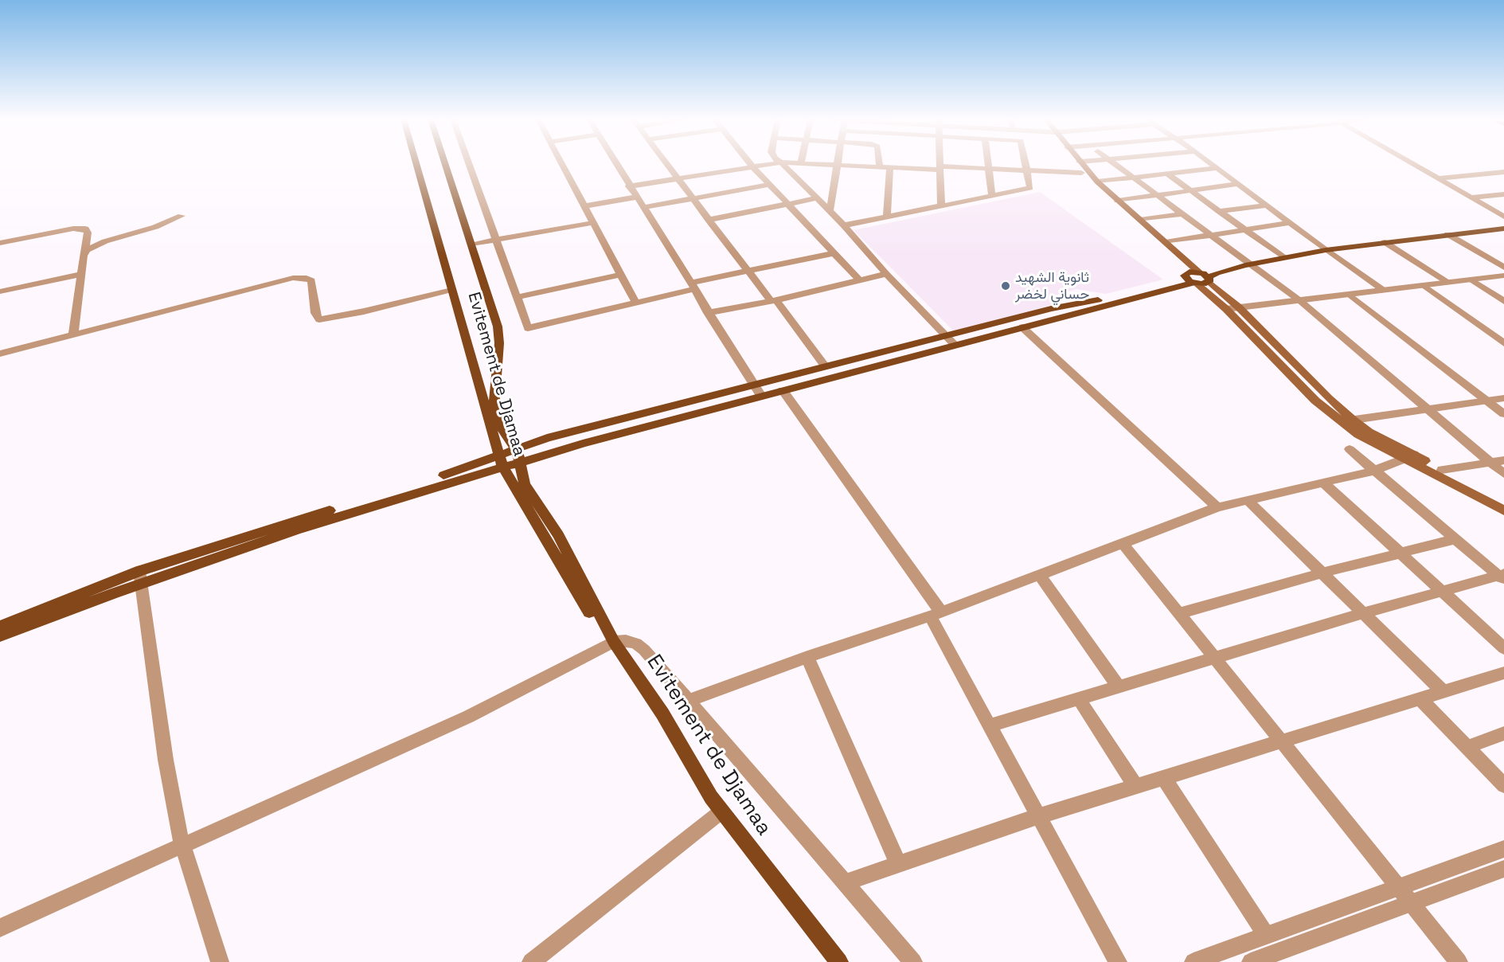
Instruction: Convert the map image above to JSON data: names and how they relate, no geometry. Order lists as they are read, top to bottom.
{
  "streets": {
    "main road": ["Evitement de Djamaa"]
  },
  "places": ["ثانوية الشهيد حساني لخضر"]
}
